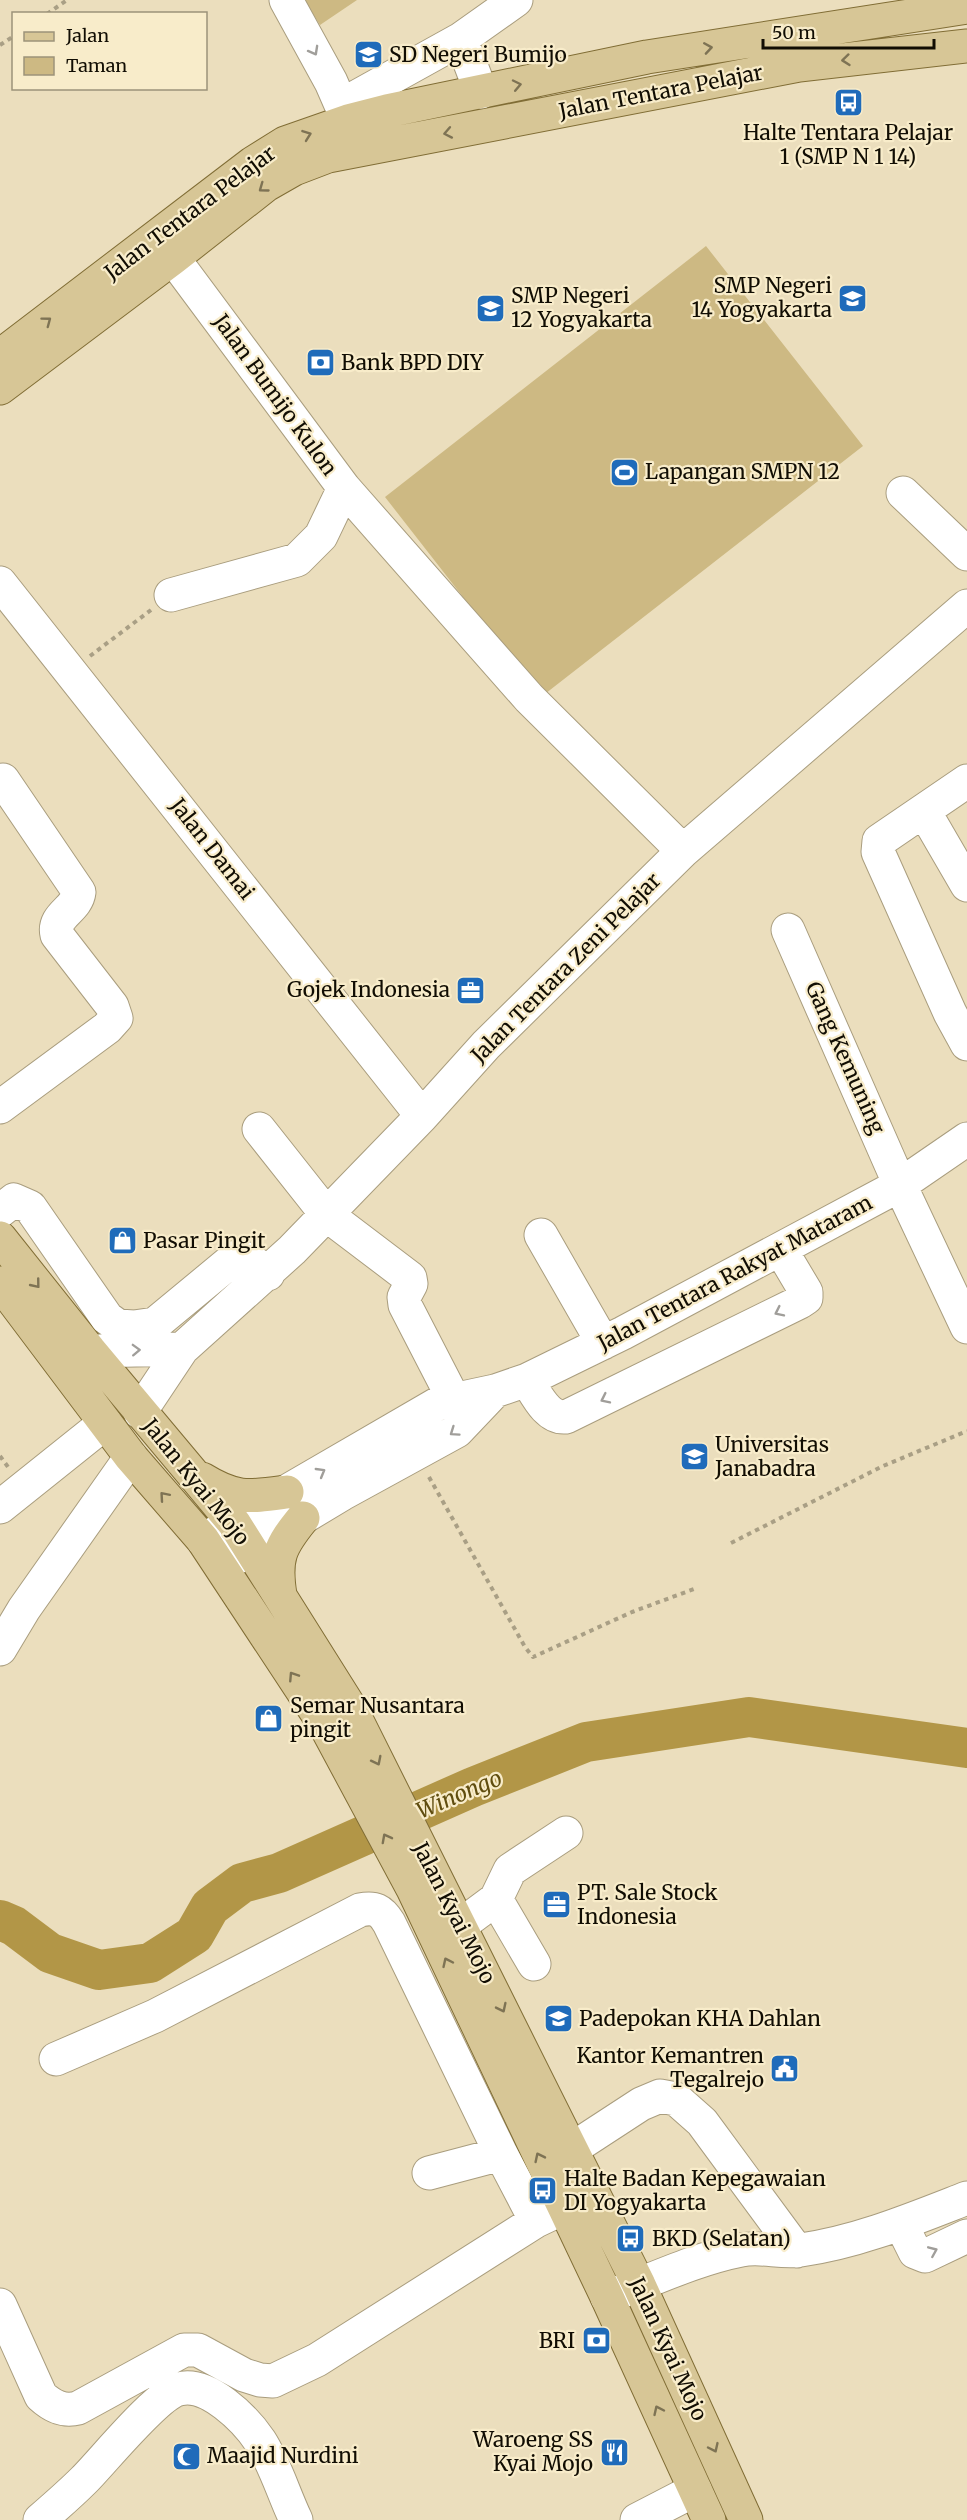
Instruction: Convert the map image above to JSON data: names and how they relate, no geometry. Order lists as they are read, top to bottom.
{
  "streets": {
    "main road": ["Jalan Tentara Pelajar", "Jalan Kyai Mojo"],
    "street": [
      "Jalan Bumijo Kulon",
      "Jalan Damai",
      "Jalan Tentara Zeni Pelajar",
      "Gang Kemuning",
      "Jalan Tentara Rakyat Mataram"
    ]
  },
  "crossings": [
    ["Jalan Tentara Pelajar", "Jalan Bumijo Kulon"],
    ["Jalan Damai", "Jalan Tentara Zeni Pelajar"],
    ["Jalan Tentara Zeni Pelajar", "Jalan Kyai Mojo"],
    ["Gang Kemuning", "Jalan Tentara Rakyat Mataram"],
    ["Jalan Tentara Rakyat Mataram", "Jalan Kyai Mojo"]
  ],
  "water": ["Winongo"],
  "places": {
    "school or university": [
      "SD Negeri Bumijo",
      "SMP Negeri 14 Yogyakarta",
      "SMP Negeri 12 Yogyakarta",
      "Universitas Janabadra",
      "Padepokan KHA Dahlan"
    ],
    "bus stop": ["Halte Tentara Pelajar 1 (SMP N 1 14)", "Halte Badan Kepegawaian DI Yogyakarta", "BKD (Selatan)"],
    "bank": ["Bank BPD DIY", "BRI"],
    "sports": ["Lapangan SMPN 12"],
    "office": ["Gojek Indonesia", "PT. Sale Stock Indonesia"],
    "shop": ["Pasar Pingit", "Semar Nusantara pingit"],
    "public building": ["Kantor Kemantren Tegalrejo"],
    "restaurant": ["Waroeng SS Kyai Mojo"],
    "mosque": ["Maajid Nurdini"]
  },
  "legend": ["Jalan", "Taman"],
  "scale_bar": "50 m"
}
